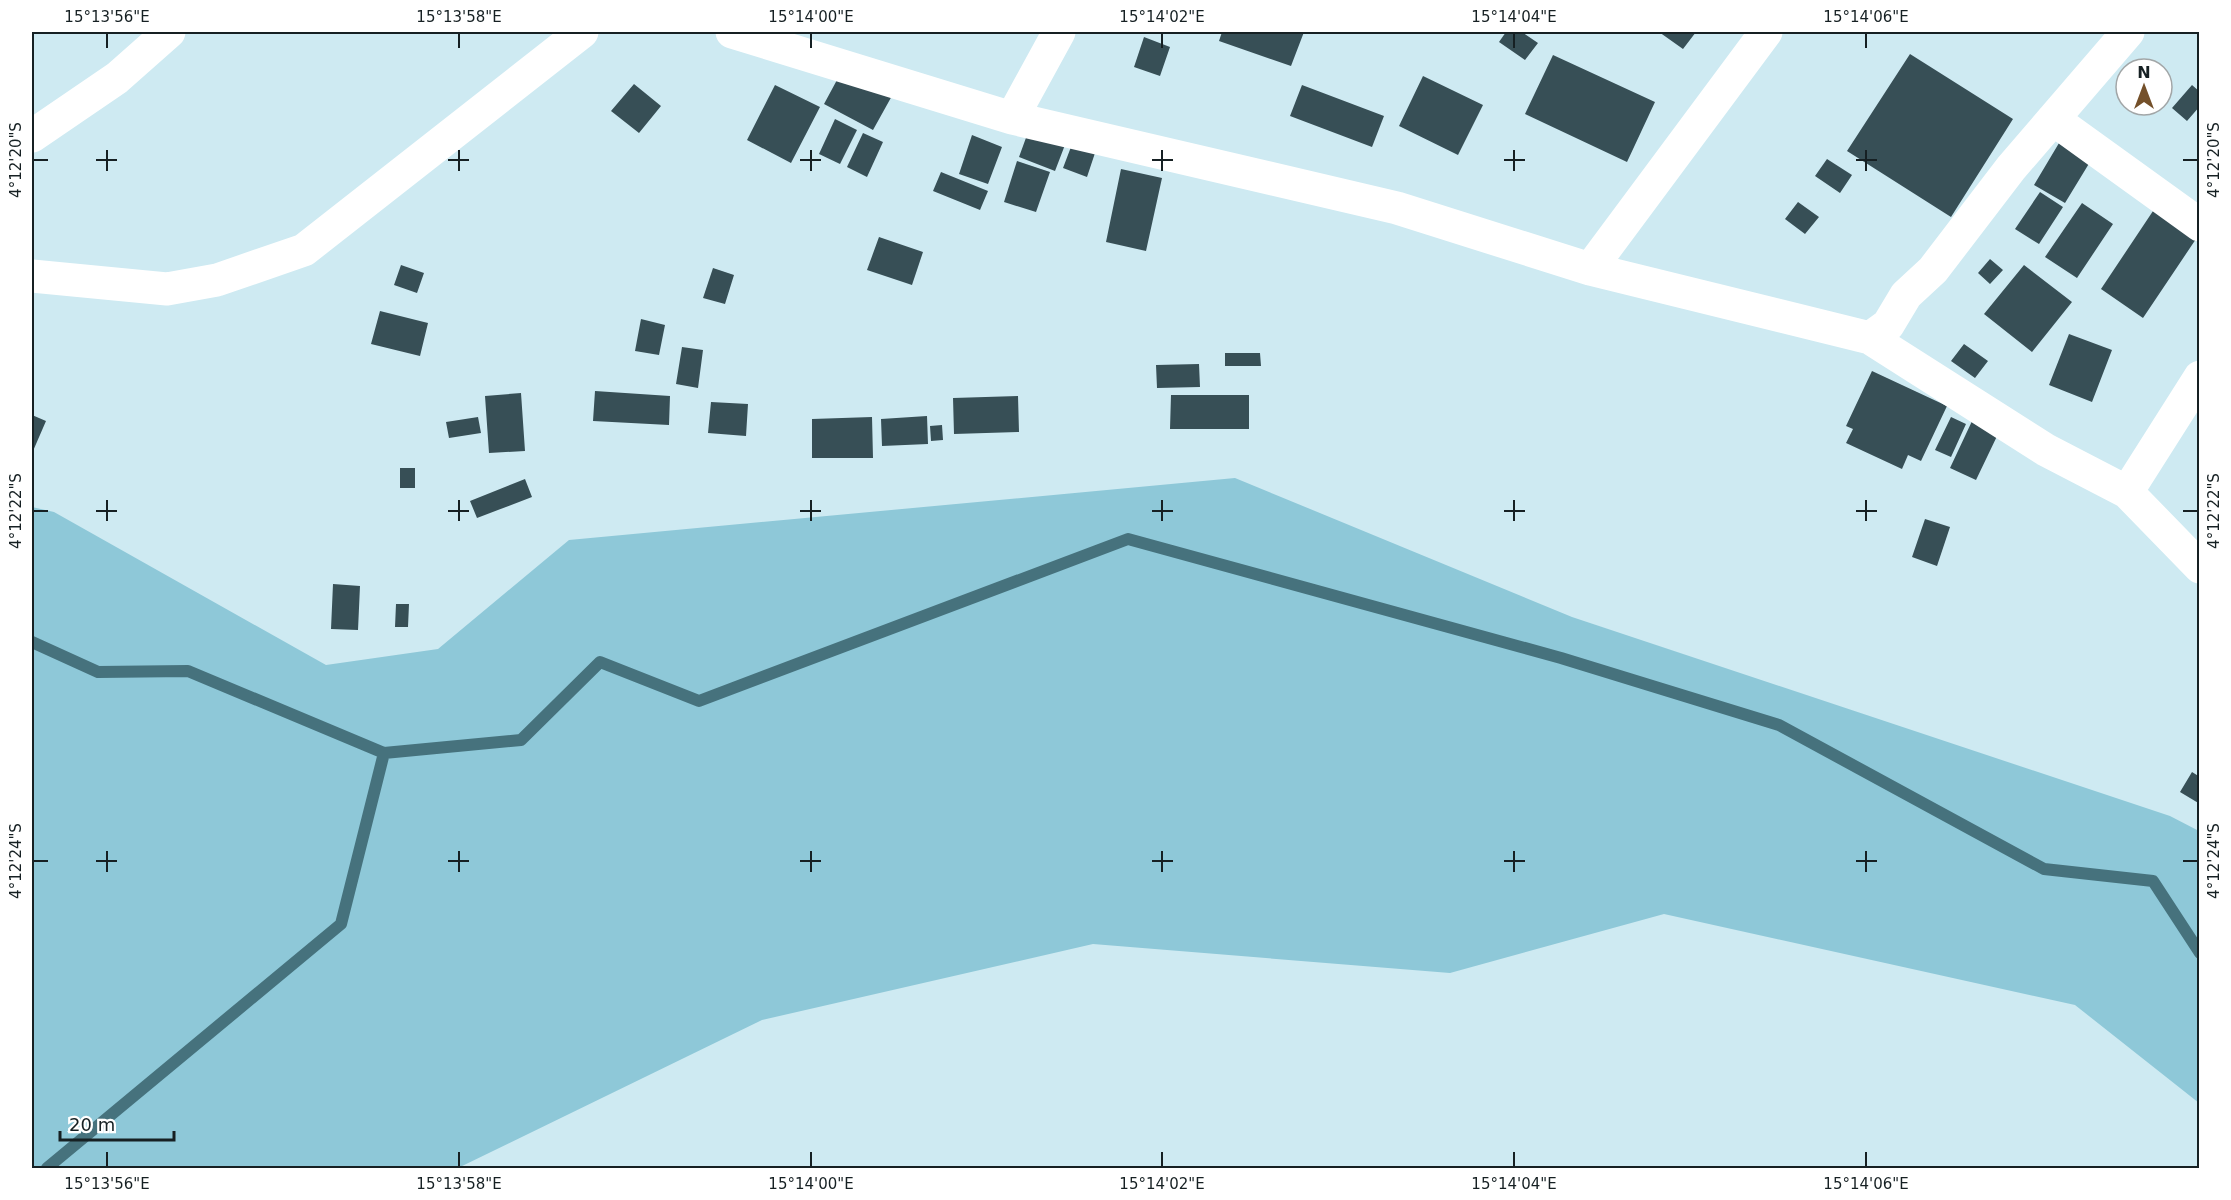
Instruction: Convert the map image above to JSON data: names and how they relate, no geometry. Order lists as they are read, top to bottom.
{
  "scale_bar": "20 m",
  "north": "top",
  "coordinates": [
    "15°13'56\"E",
    "15°13'58\"E",
    "15°14'00\"E",
    "15°14'02\"E",
    "15°14'04\"E",
    "15°14'06\"E",
    "4°12'20\"S",
    "4°12'22\"S",
    "4°12'24\"S"
  ]
}
